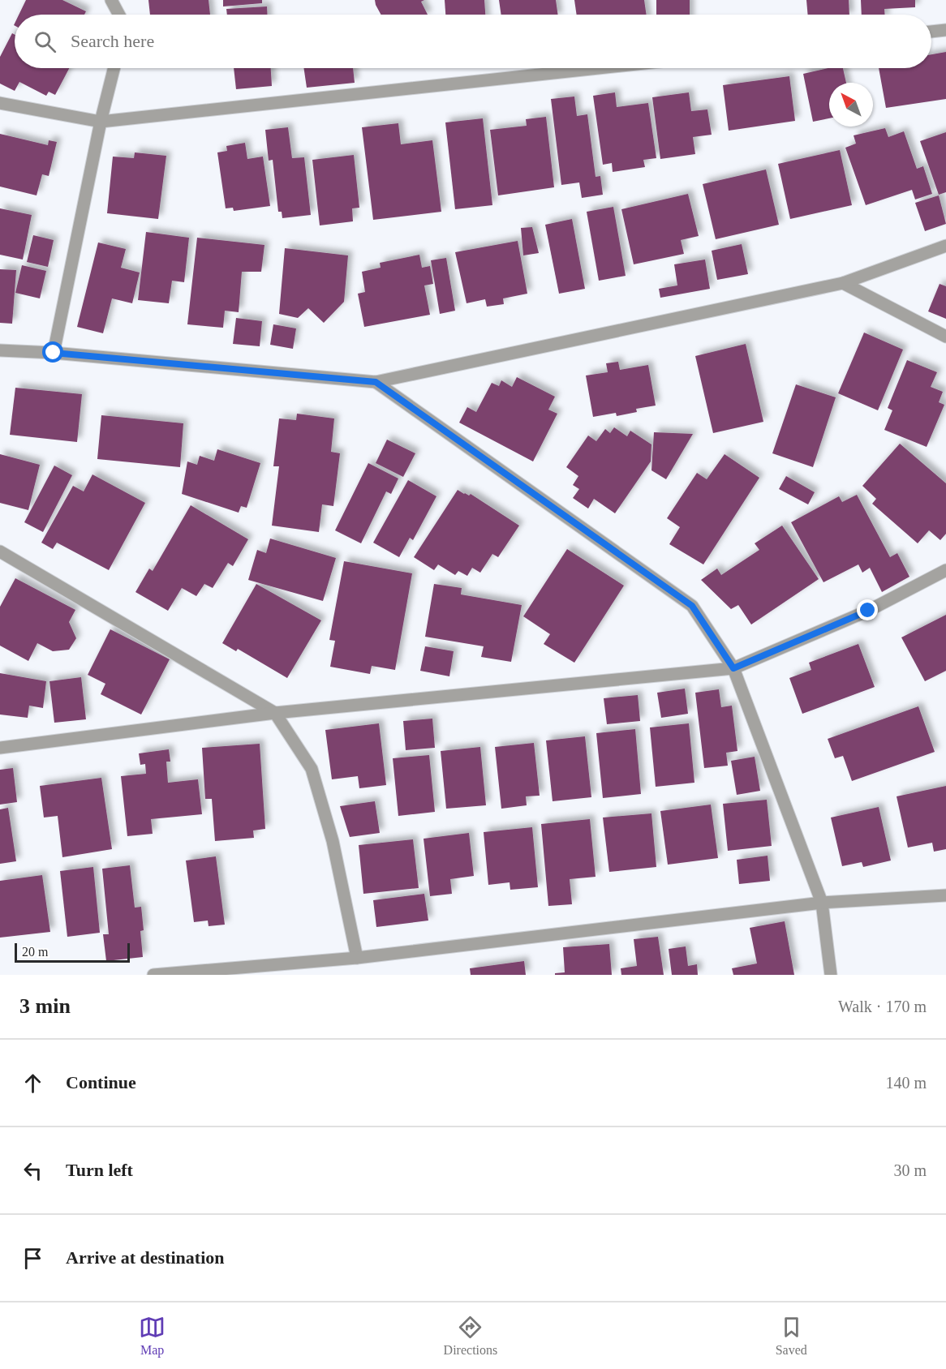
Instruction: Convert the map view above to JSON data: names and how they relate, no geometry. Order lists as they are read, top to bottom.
{
  "scale_bar": "20 m",
  "north": "top left",
  "page": {
    "search": "Search here",
    "scale": "20 m",
    "heading": ["3 min", "Walk · 170 m"],
    "list": [
      ["Continue", "140 m"],
      ["Turn left", "30 m"],
      "Arrive at destination"
    ],
    "nav": ["Map", "Directions", "Saved"]
  }
}
